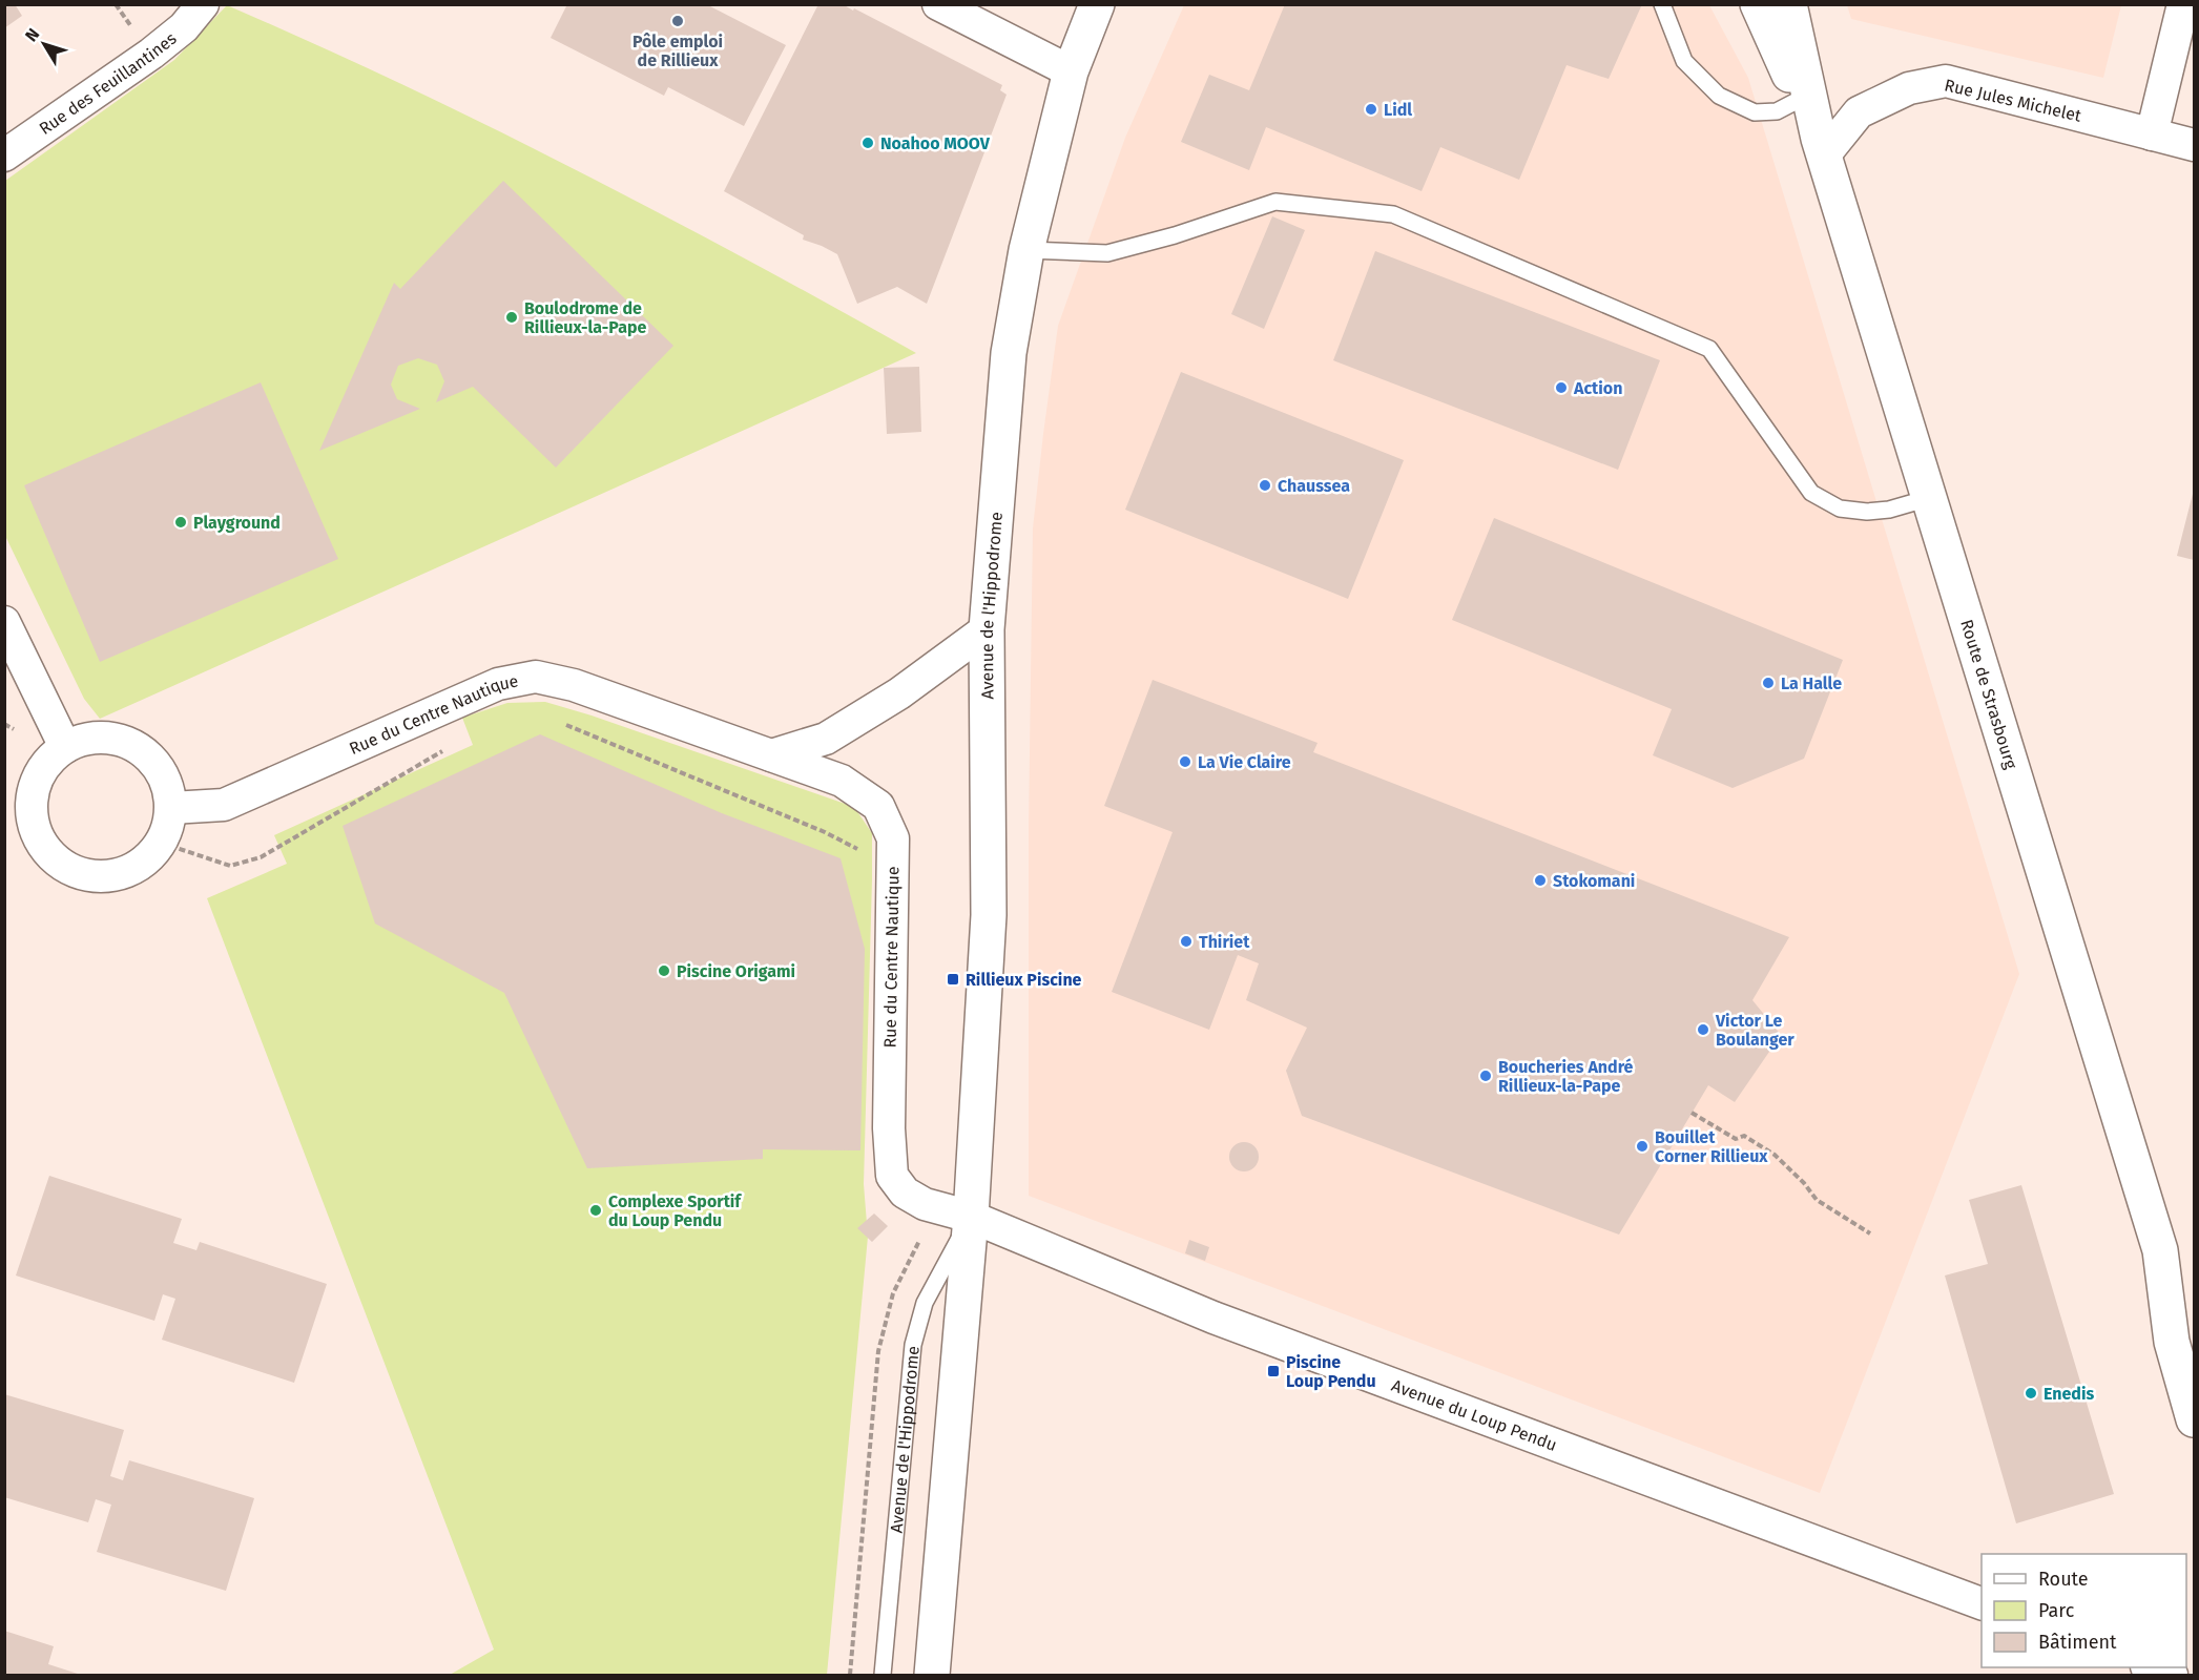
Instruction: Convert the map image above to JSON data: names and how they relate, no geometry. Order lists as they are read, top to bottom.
{
  "streets": {
    "main road": ["Avenue de l'Hippodrome", "Route de Strasbourg"],
    "street": [
      "Rue des Feuillantines",
      "Rue Jules Michelet",
      "Rue du Centre Nautique",
      "Avenue du Loup Pendu"
    ]
  },
  "crossings": [
    ["Rue Jules Michelet", "Route de Strasbourg"],
    ["Avenue de l'Hippodrome", "Rue du Centre Nautique"],
    ["Avenue de l'Hippodrome", "Avenue du Loup Pendu"],
    ["Rue du Centre Nautique", "Avenue du Loup Pendu"]
  ],
  "places": {
    "other": [
      "Pôle emploi de Rillieux",
      "Lidl",
      "Noahoo MOOV",
      "Boulodrome de Rillieux-la-Pape",
      "Action",
      "Chaussea",
      "Playground",
      "La Halle",
      "La Vie Claire",
      "Stokomani",
      "Thiriet",
      "Piscine Origami",
      "Victor Le Boulanger",
      "Boucheries André Rillieux-la-Pape",
      "Bouillet Corner Rillieux",
      "Complexe Sportif du Loup Pendu",
      "Enedis"
    ],
    "transit": ["Rillieux Piscine", "Piscine Loup Pendu"]
  },
  "legend": ["Route", "Parc", "Bâtiment"],
  "north": "top left"
}
